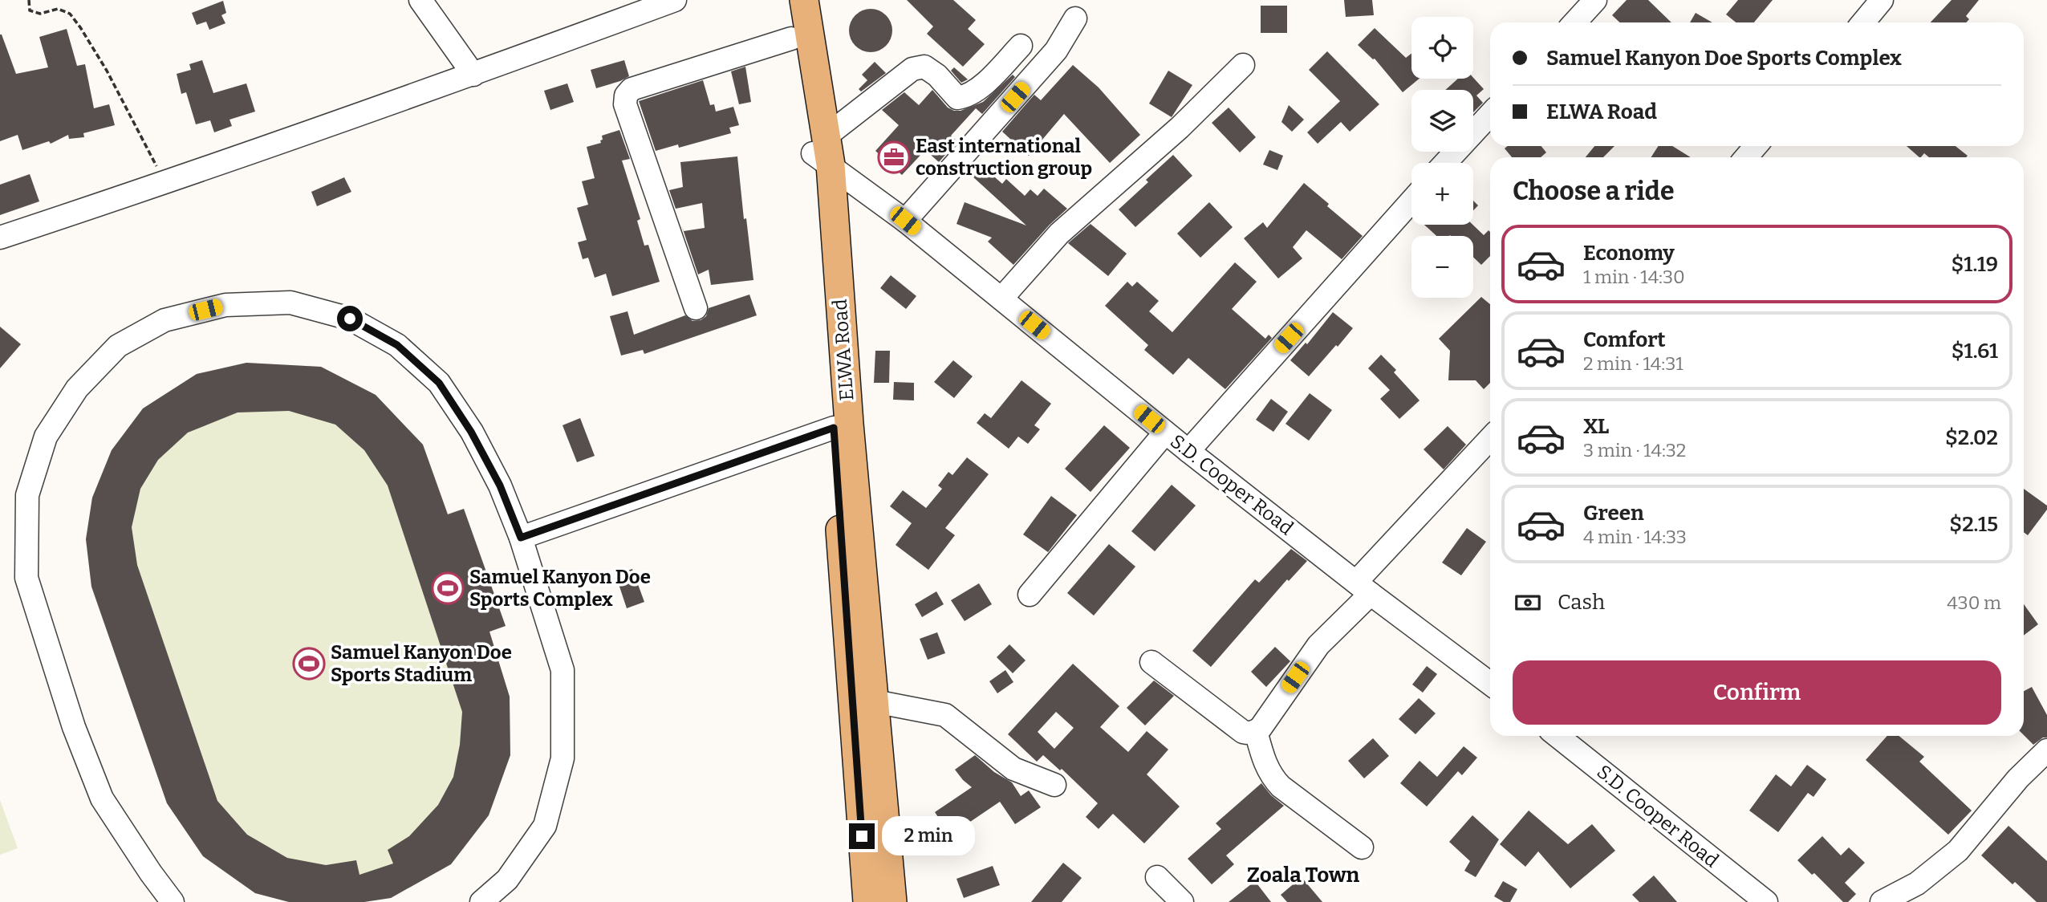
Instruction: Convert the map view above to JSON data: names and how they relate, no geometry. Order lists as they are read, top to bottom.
{
  "streets": {
    "main road": ["ELWA Road"],
    "street": ["S.D. Cooper Road"]
  },
  "crossings": [
    ["ELWA Road", "S.D. Cooper Road"]
  ],
  "districts": ["Zoala Town"],
  "places": {
    "office": ["East international construction group"],
    "sports": ["Samuel Kanyon Doe Sports Complex", "Samuel Kanyon Doe Sports Stadium"]
  },
  "page": {
    "map_buttons": ["+", "−"],
    "banner": ["Samuel Kanyon Doe Sports Complex", "ELWA Road"],
    "heading": "Choose a ride",
    "list": [
      {
        "name": "Economy",
        "note": "1 min · 14:30",
        "value": "$1.19"
      },
      {
        "name": "Comfort",
        "note": "2 min · 14:31",
        "value": "$1.61"
      },
      {
        "name": "XL",
        "note": "3 min · 14:32",
        "value": "$2.02"
      },
      {
        "name": "Green",
        "note": "4 min · 14:33",
        "value": "$2.15"
      }
    ],
    "pay": ["Cash", "430 m"],
    "buttons": "Confirm",
    "bubble": "2 min"
  }
}
